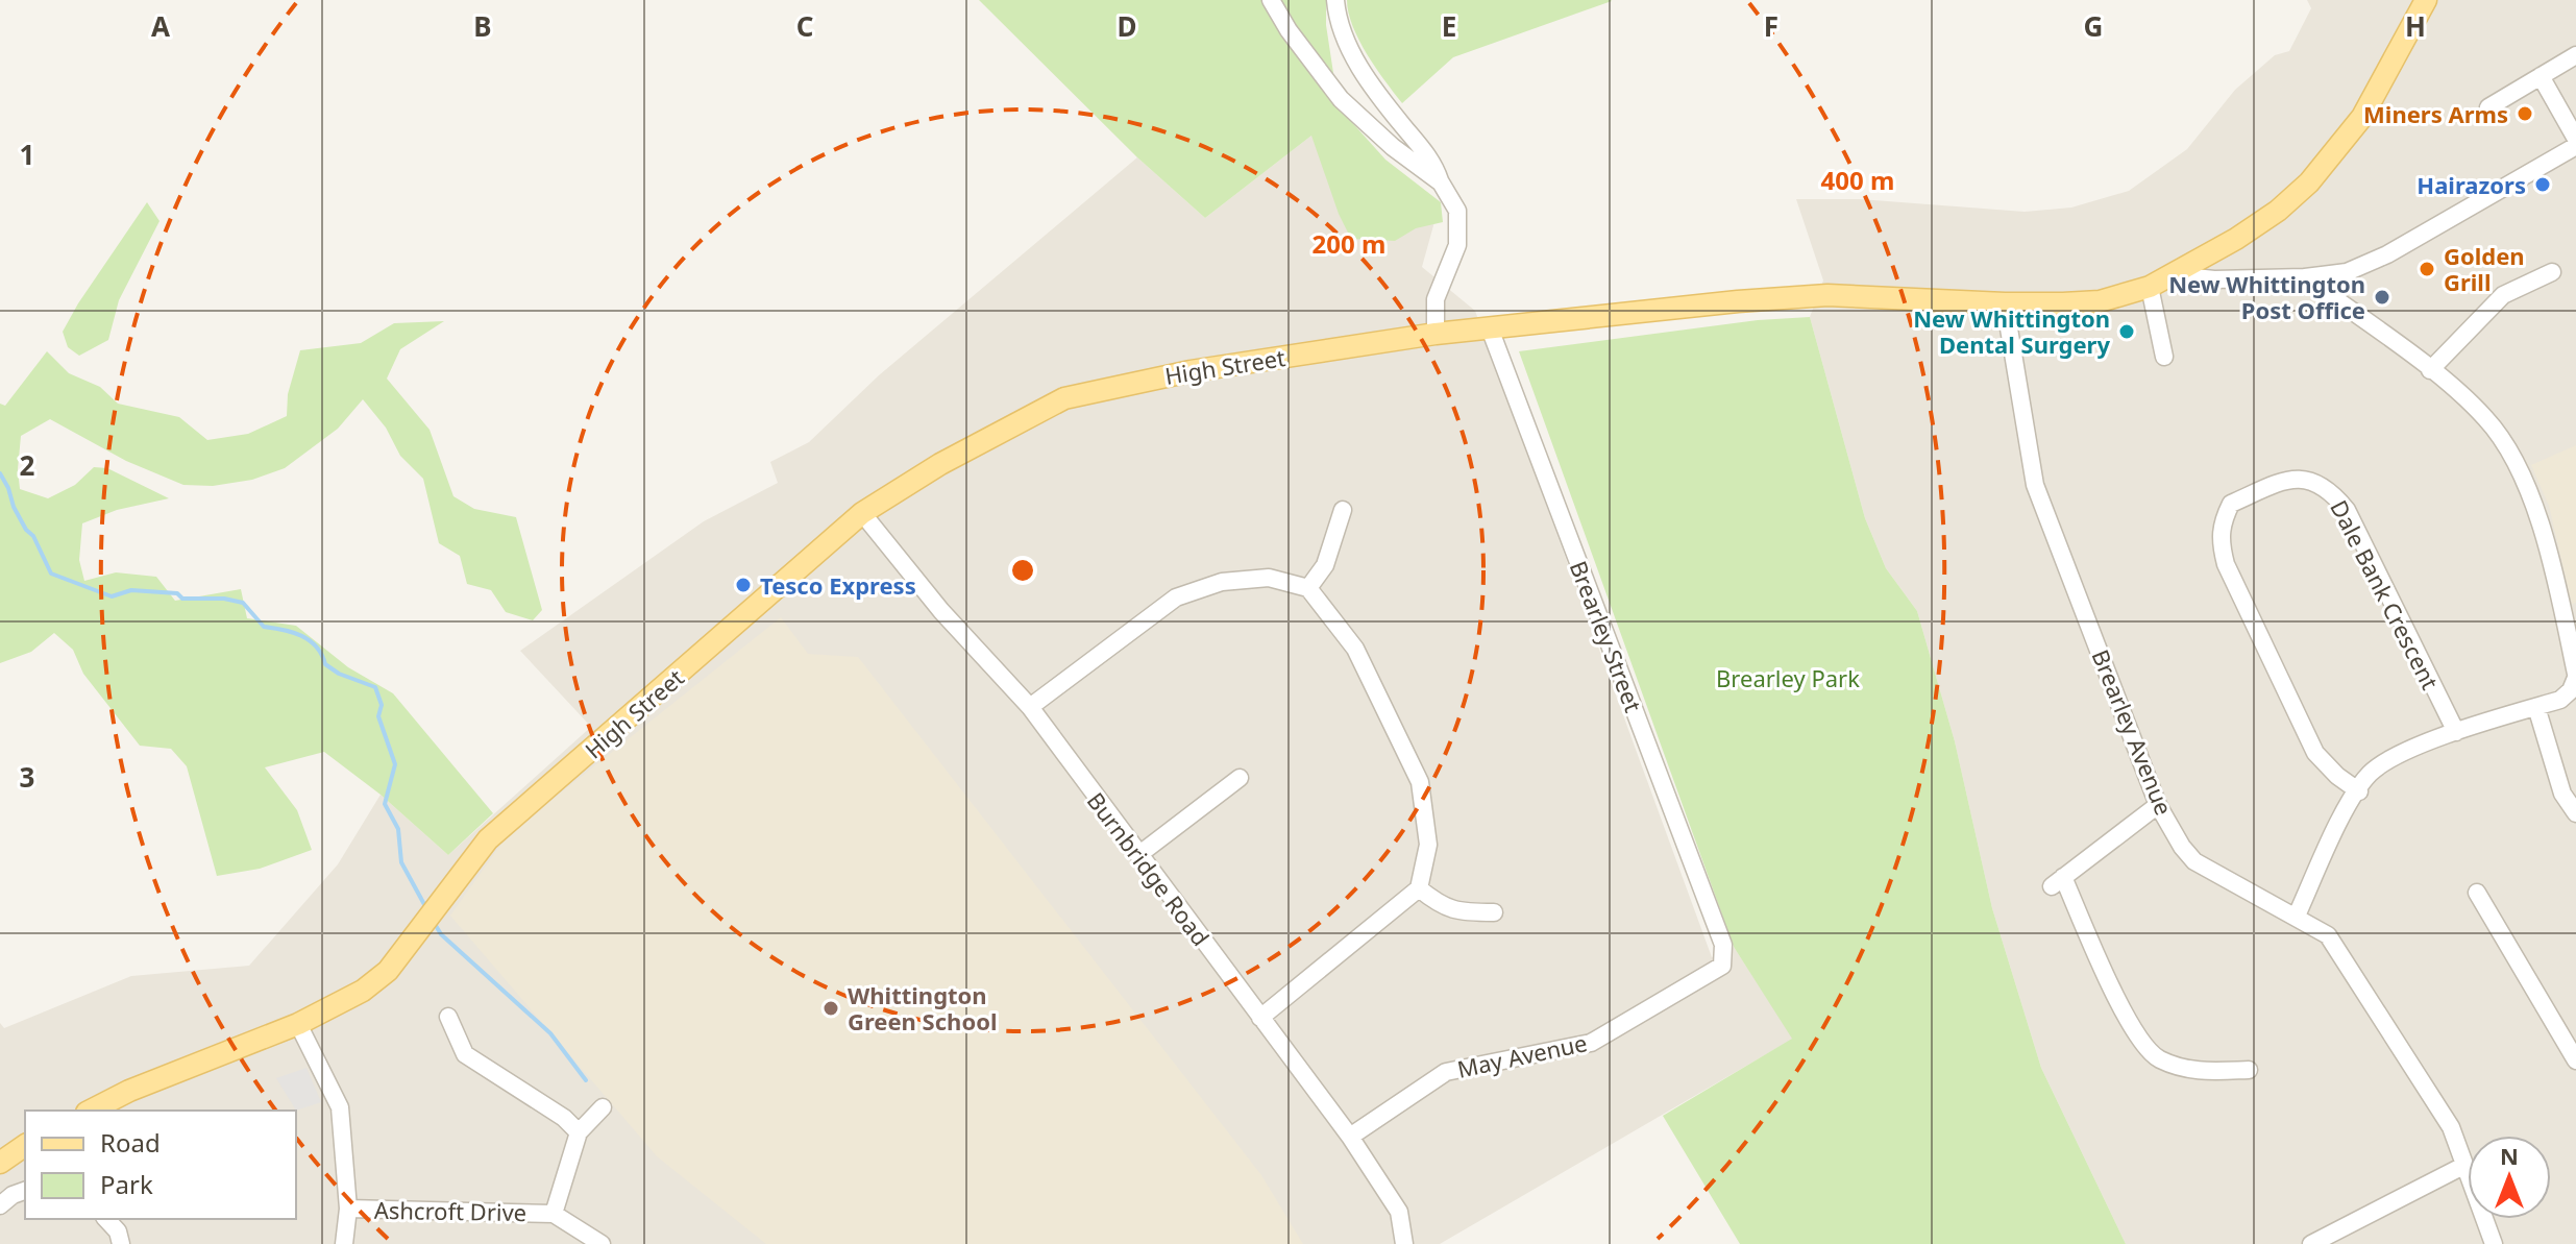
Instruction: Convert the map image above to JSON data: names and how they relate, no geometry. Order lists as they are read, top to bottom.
{
  "streets": {
    "main road": ["High Street"],
    "street": [
      "Dale Bank Crescent",
      "Brearley Street",
      "Brearley Avenue",
      "Burnbridge Road",
      "May Avenue",
      "Ashcroft Drive"
    ]
  },
  "crossings": [
    ["High Street", "Brearley Street"],
    ["High Street", "Brearley Avenue"],
    ["High Street", "Burnbridge Road"],
    ["Brearley Street", "May Avenue"],
    ["Burnbridge Road", "May Avenue"]
  ],
  "parks": ["Brearley Park"],
  "places": [
    "Miners Arms",
    "Hairazors",
    "Golden Grill",
    "New Whittington Post Office",
    "New Whittington Dental Surgery",
    "Tesco Express",
    "Whittington Green School"
  ],
  "legend": ["Road", "Park"],
  "north": "top",
  "grid": {
    "columns": [
      "A",
      "B",
      "C",
      "D",
      "E",
      "F",
      "G",
      "H"
    ],
    "rows": ["1", "2", "3"]
  },
  "rings": ["400 m", "200 m"]
}
